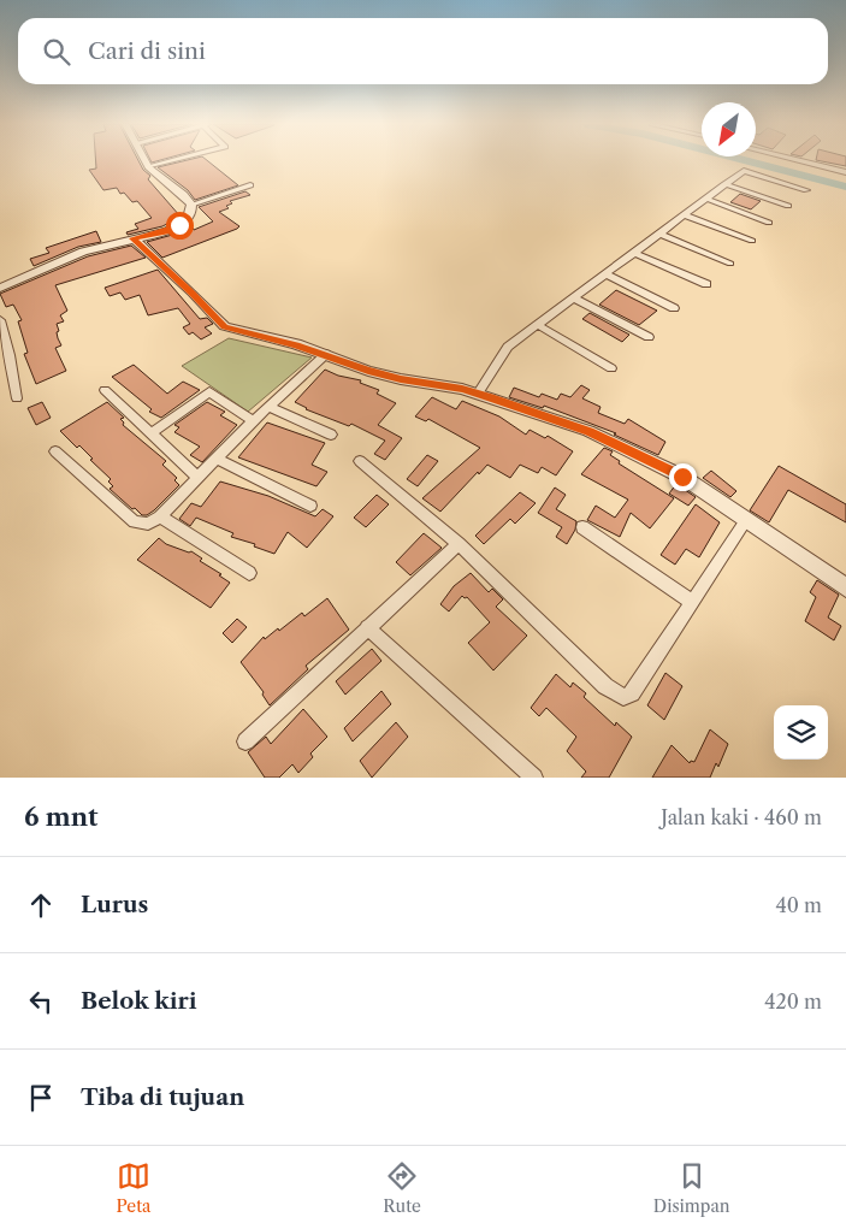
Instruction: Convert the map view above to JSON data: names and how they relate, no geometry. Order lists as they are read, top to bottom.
{
  "north": "bottom left",
  "page": {
    "search": "Cari di sini",
    "heading": ["6 mnt", "Jalan kaki · 460 m"],
    "list": [
      ["Lurus", "40 m"],
      ["Belok kiri", "420 m"],
      "Tiba di tujuan"
    ],
    "nav": ["Peta", "Rute", "Disimpan"]
  }
}
